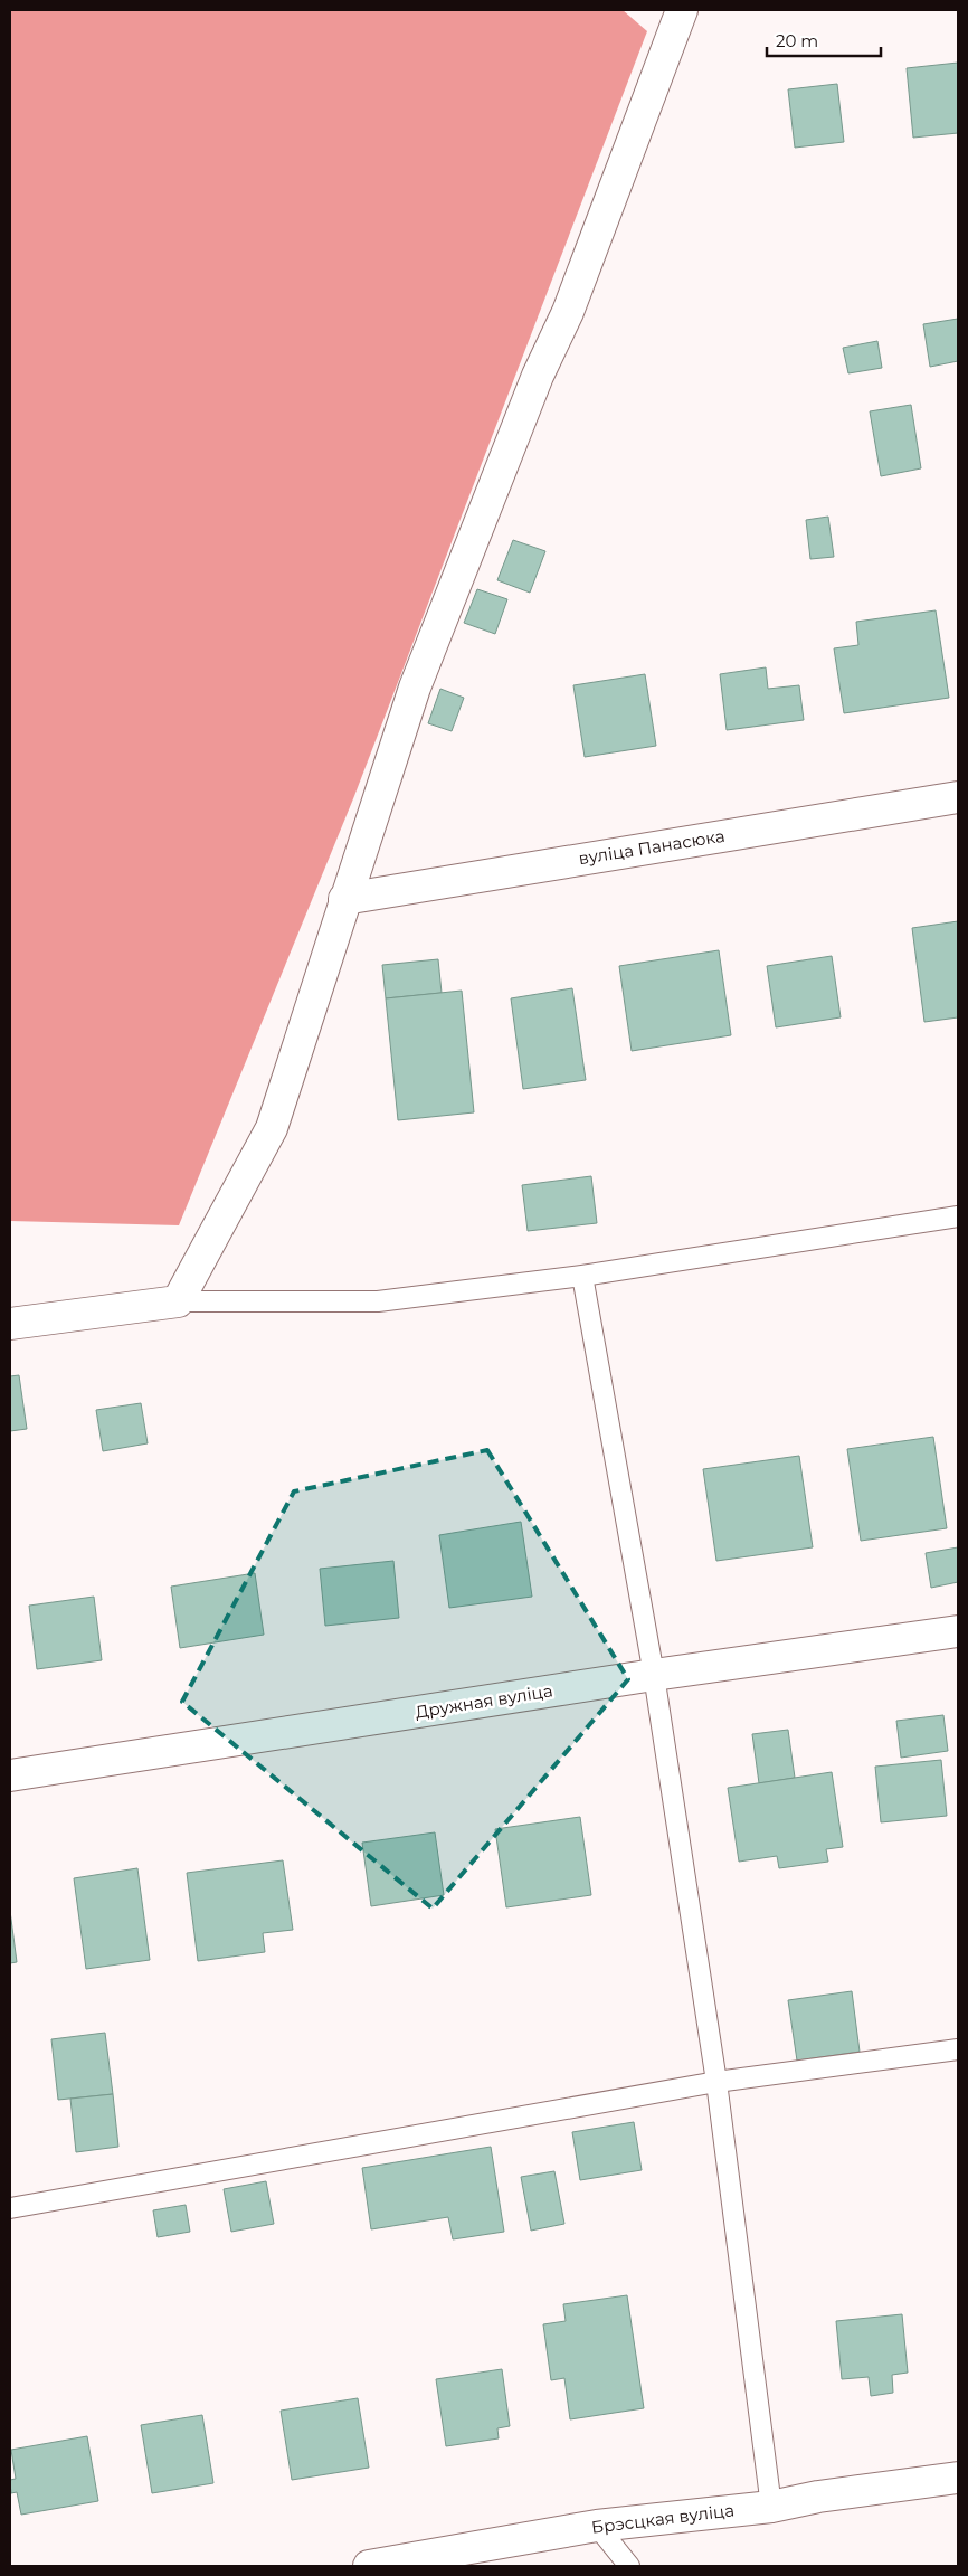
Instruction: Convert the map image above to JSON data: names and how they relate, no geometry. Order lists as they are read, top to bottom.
{
  "streets": {
    "street": ["вуліца Панасюка", "Дружная вуліца", "Брэсцкая вуліца"]
  },
  "scale_bar": "20 m"
}
